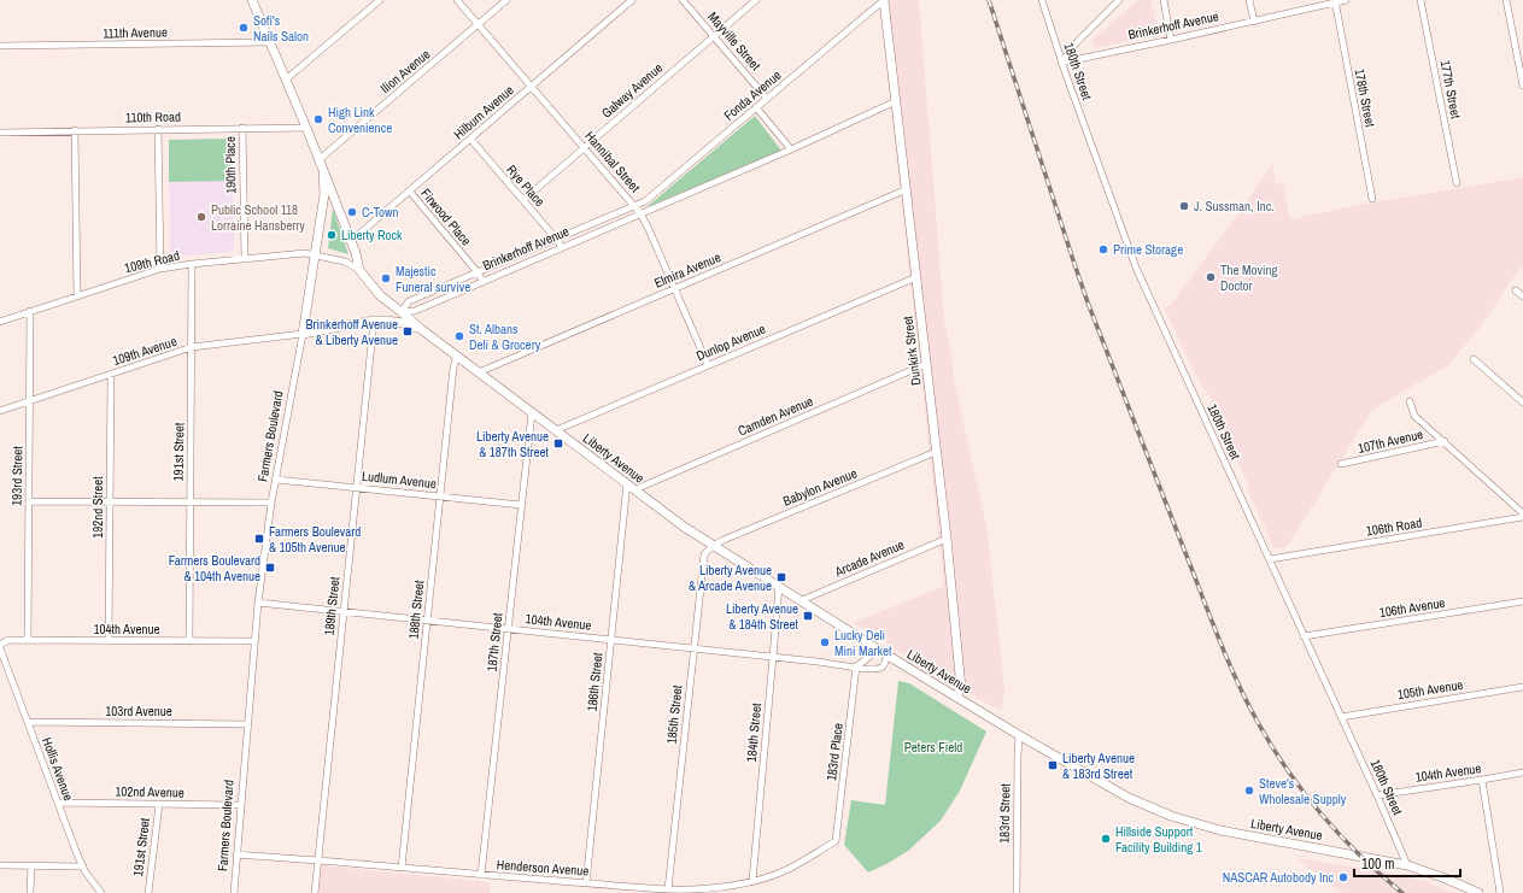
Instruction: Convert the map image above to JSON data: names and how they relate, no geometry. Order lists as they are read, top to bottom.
{
  "streets": {
    "main road": ["Dunkirk Street", "Farmers Boulevard", "Liberty Avenue"],
    "street": [
      "Brinkerhoff Avenue",
      "111th Avenue",
      "Mayville Street",
      "Ilion Avenue",
      "180th Street",
      "177th Street",
      "Galway Avenue",
      "Fonda Avenue",
      "178th Street",
      "Hilburn Avenue",
      "110th Road",
      "Hannibal Street",
      "190th Place",
      "Rye Place",
      "Firwood Place",
      "109th Road",
      "Elmira Avenue",
      "Dunlop Avenue",
      "109th Avenue",
      "Camden Avenue",
      "107th Avenue",
      "191st Street",
      "193rd Street",
      "Ludlum Avenue",
      "Babylon Avenue",
      "192nd Street",
      "106th Road",
      "Arcade Avenue",
      "189th Street",
      "106th Avenue",
      "188th Street",
      "104th Avenue",
      "187th Street",
      "186th Street",
      "105th Avenue",
      "103rd Avenue",
      "185th Street",
      "184th Street",
      "183rd Place",
      "Hollis Avenue",
      "102nd Avenue",
      "183rd Street",
      "Henderson Avenue"
    ]
  },
  "crossings": [
    ["Brinkerhoff Avenue", "180th Street"],
    ["Brinkerhoff Avenue", "Fonda Avenue"],
    ["Brinkerhoff Avenue", "178th Street"],
    ["Brinkerhoff Avenue", "Hannibal Street"],
    ["Brinkerhoff Avenue", "Rye Place"],
    ["Brinkerhoff Avenue", "Firwood Place"],
    ["Brinkerhoff Avenue", "Dunkirk Street"],
    ["Brinkerhoff Avenue", "Liberty Avenue"],
    ["111th Avenue", "Farmers Boulevard"],
    ["Mayville Street", "Galway Avenue"],
    ["Mayville Street", "Fonda Avenue"],
    ["Ilion Avenue", "Hannibal Street"],
    ["Ilion Avenue", "Farmers Boulevard"],
    ["180th Street", "Liberty Avenue"],
    ["180th Street", "106th Road"],
    ["180th Street", "106th Avenue"],
    ["180th Street", "104th Avenue"],
    ["180th Street", "105th Avenue"],
    ["Galway Avenue", "Hannibal Street"],
    ["Galway Avenue", "Rye Place"],
    ["Fonda Avenue", "Hannibal Street"],
    ["Fonda Avenue", "Dunkirk Street"],
    ["Hilburn Avenue", "Hannibal Street"],
    ["Hilburn Avenue", "Rye Place"],
    ["Hilburn Avenue", "Firwood Place"],
    ["Hilburn Avenue", "Liberty Avenue"],
    ["110th Road", "190th Place"],
    ["110th Road", "Farmers Boulevard"],
    ["Hannibal Street", "Elmira Avenue"],
    ["Hannibal Street", "Dunlop Avenue"],
    ["190th Place", "109th Road"],
    ["109th Road", "Farmers Boulevard"],
    ["109th Road", "191st Street"],
    ["109th Road", "Liberty Avenue"],
    ["109th Road", "193rd Street"],
    ["Elmira Avenue", "Dunkirk Street"],
    ["Elmira Avenue", "Liberty Avenue"],
    ["Dunlop Avenue", "Dunkirk Street"],
    ["Dunlop Avenue", "Liberty Avenue"],
    ["109th Avenue", "Farmers Boulevard"],
    ["109th Avenue", "191st Street"],
    ["109th Avenue", "193rd Street"],
    ["109th Avenue", "192nd Street"],
    ["Dunkirk Street", "Camden Avenue"],
    ["Dunkirk Street", "Liberty Avenue"],
    ["Dunkirk Street", "Babylon Avenue"],
    ["Dunkirk Street", "Arcade Avenue"],
    ["Camden Avenue", "Liberty Avenue"],
    ["Farmers Boulevard", "Liberty Avenue"],
    ["Farmers Boulevard", "Ludlum Avenue"],
    ["Farmers Boulevard", "104th Avenue"],
    ["Farmers Boulevard", "103rd Avenue"],
    ["Farmers Boulevard", "102nd Avenue"],
    ["Farmers Boulevard", "Henderson Avenue"],
    ["191st Street", "104th Avenue"],
    ["191st Street", "102nd Avenue"],
    ["Liberty Avenue", "Babylon Avenue"],
    ["Liberty Avenue", "Arcade Avenue"],
    ["Liberty Avenue", "188th Street"],
    ["Liberty Avenue", "104th Avenue"],
    ["Liberty Avenue", "187th Street"],
    ["Liberty Avenue", "186th Street"],
    ["Liberty Avenue", "185th Street"],
    ["Liberty Avenue", "184th Street"],
    ["Liberty Avenue", "183rd Street"],
    ["193rd Street", "104th Avenue"],
    ["Ludlum Avenue", "189th Street"],
    ["Ludlum Avenue", "188th Street"],
    ["Ludlum Avenue", "187th Street"],
    ["Babylon Avenue", "185th Street"],
    ["192nd Street", "104th Avenue"],
    ["189th Street", "104th Avenue"],
    ["189th Street", "Henderson Avenue"],
    ["188th Street", "104th Avenue"],
    ["188th Street", "Henderson Avenue"],
    ["104th Avenue", "187th Street"],
    ["104th Avenue", "186th Street"],
    ["104th Avenue", "185th Street"],
    ["104th Avenue", "184th Street"],
    ["104th Avenue", "183rd Place"],
    ["104th Avenue", "Hollis Avenue"],
    ["187th Street", "Henderson Avenue"],
    ["186th Street", "Henderson Avenue"],
    ["103rd Avenue", "Hollis Avenue"],
    ["185th Street", "Henderson Avenue"],
    ["184th Street", "Henderson Avenue"],
    ["183rd Place", "Henderson Avenue"],
    ["Hollis Avenue", "102nd Avenue"]
  ],
  "parks": ["Peters Field"],
  "places": {
    "other": [
      "Sofi's Nails Salon",
      "High Link Convenience",
      "J. Sussman, Inc.",
      "C-Town",
      "Public School 118 Lorraine Hansberry",
      "Liberty Rock",
      "Prime Storage",
      "The Moving Doctor",
      "Majestic Funeral survive",
      "St. Albans Deli & Grocery",
      "Lucky Deli Mini Market",
      "Steve's Wholesale Supply",
      "Hillside Support Facility Building 1",
      "NASCAR Autobody Inc"
    ],
    "transit": [
      "Brinkerhoff Avenue & Liberty Avenue",
      "Liberty Avenue & 187th Street",
      "Farmers Boulevard & 105th Avenue",
      "Farmers Boulevard & 104th Avenue",
      "Liberty Avenue & Arcade Avenue",
      "Liberty Avenue & 184th Street",
      "Liberty Avenue & 183rd Street"
    ]
  },
  "scale_bar": "100 m"
}
